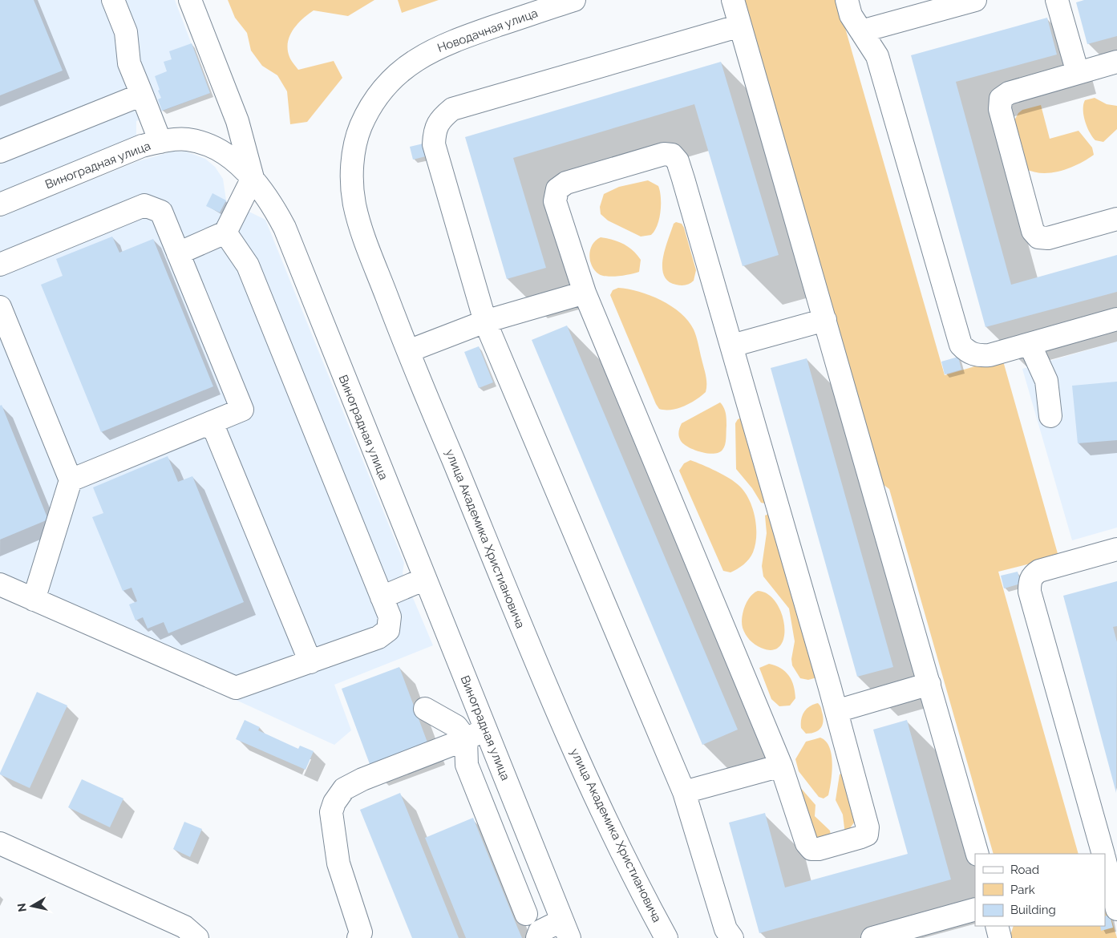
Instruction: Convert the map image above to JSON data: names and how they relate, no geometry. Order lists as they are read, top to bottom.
{
  "streets": {
    "street": ["Новодачная улица", "Виноградная улица", "улица Академика Христиановича"]
  },
  "crossings": [
    ["Новодачная улица", "улица Академика Христиановича"]
  ],
  "legend": ["Road", "Park", "Building"],
  "north": "left"
}
